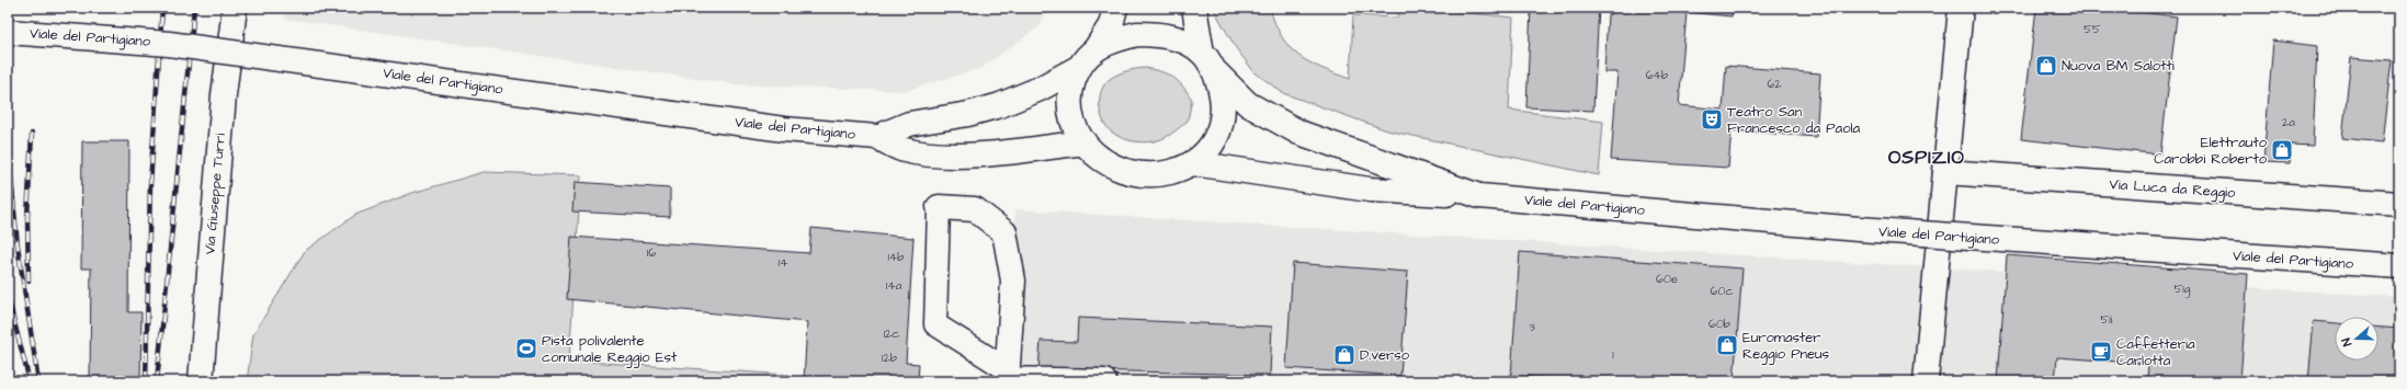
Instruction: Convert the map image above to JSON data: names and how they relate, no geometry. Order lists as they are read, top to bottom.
{
  "streets": {
    "main road": ["Viale del Partigiano", "Via Luca da Reggio", "Via Giuseppe Turri"]
  },
  "districts": ["OSPIZIO"],
  "places": {
    "shop": [
      "Nuova BM Salotti",
      "Elettrauto Carobbi Roberto",
      "Euromaster Reggio Pneus",
      "D.verso"
    ],
    "theatre": ["Teatro San Francesco da Paola"],
    "sports": ["Pista polivalente comunale Reggio Est"],
    "cafe": ["Caffetteria Carlotta"]
  },
  "house_numbers": [
    "55",
    "64b",
    "62",
    "2a",
    "16",
    "14b",
    "14",
    "60e",
    "14a",
    "51g",
    "60c",
    "51i",
    "60b",
    "3",
    "12c",
    "1",
    "12b"
  ],
  "north": "left"
}
